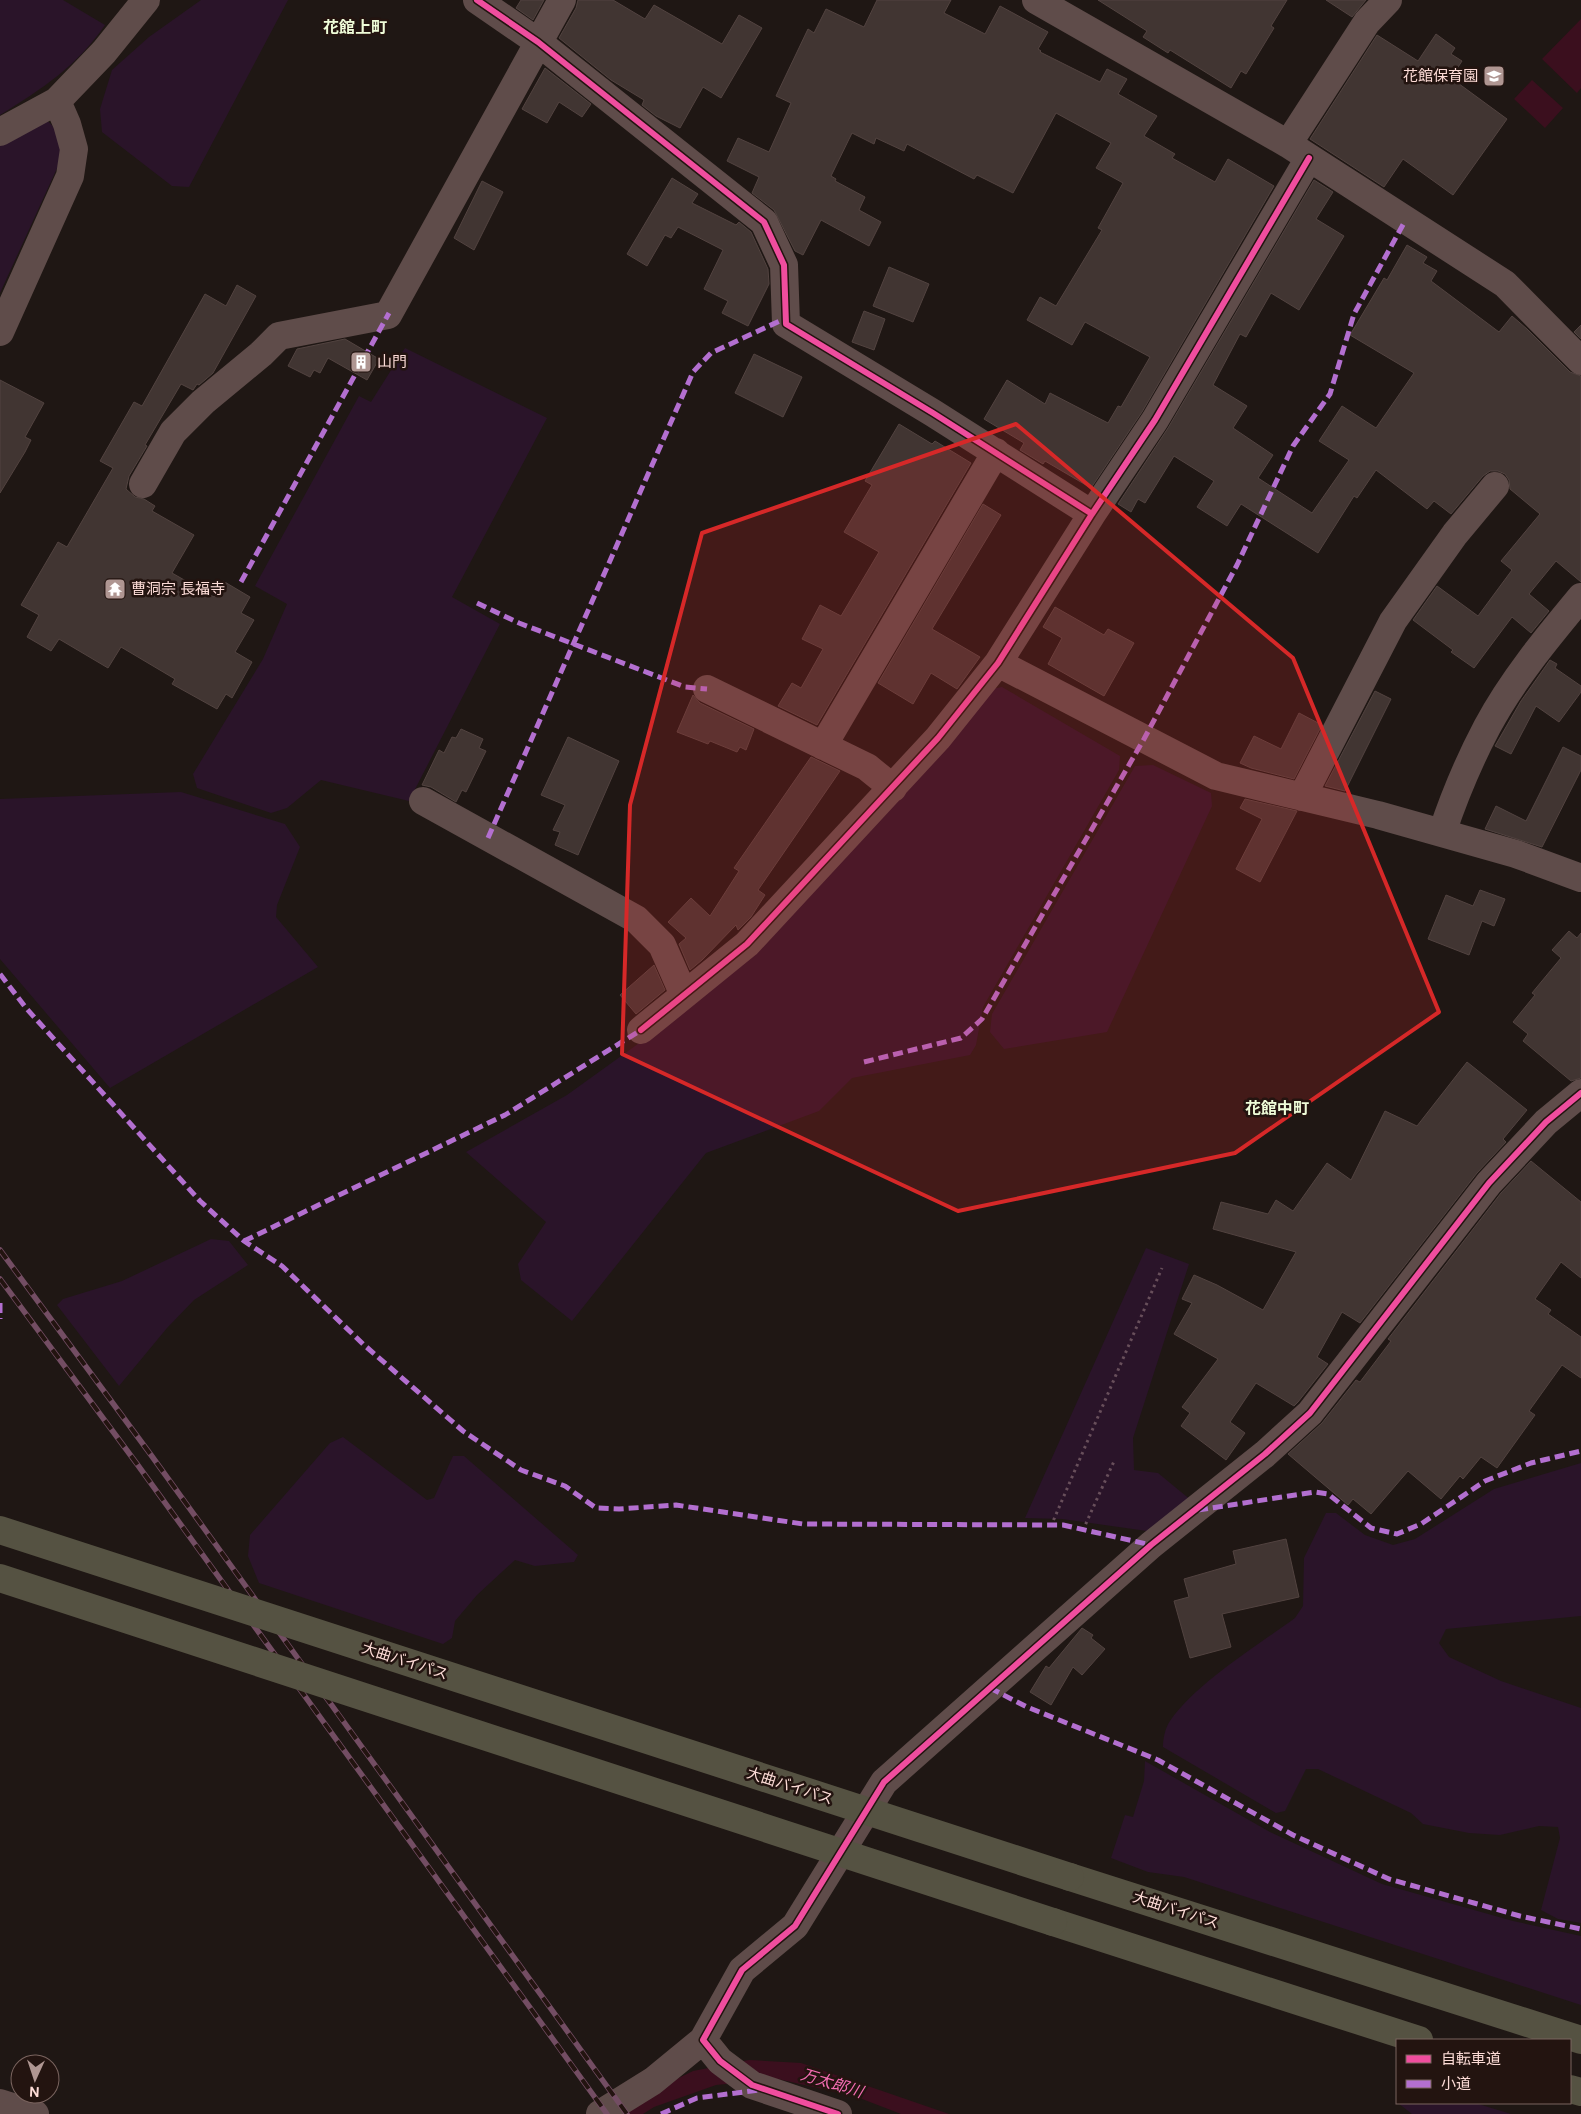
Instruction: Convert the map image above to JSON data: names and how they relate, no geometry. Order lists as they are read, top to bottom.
{
  "streets": {
    "highway": ["大曲バイパス"]
  },
  "districts": ["花館上町", "花館中町"],
  "water": ["万太郎川"],
  "places": {
    "school or university": ["花館保育園"],
    "building": ["山門"],
    "temple": ["曹洞宗 長福寺"]
  },
  "legend": ["自転車道", "小道"],
  "north": "bottom"
}
